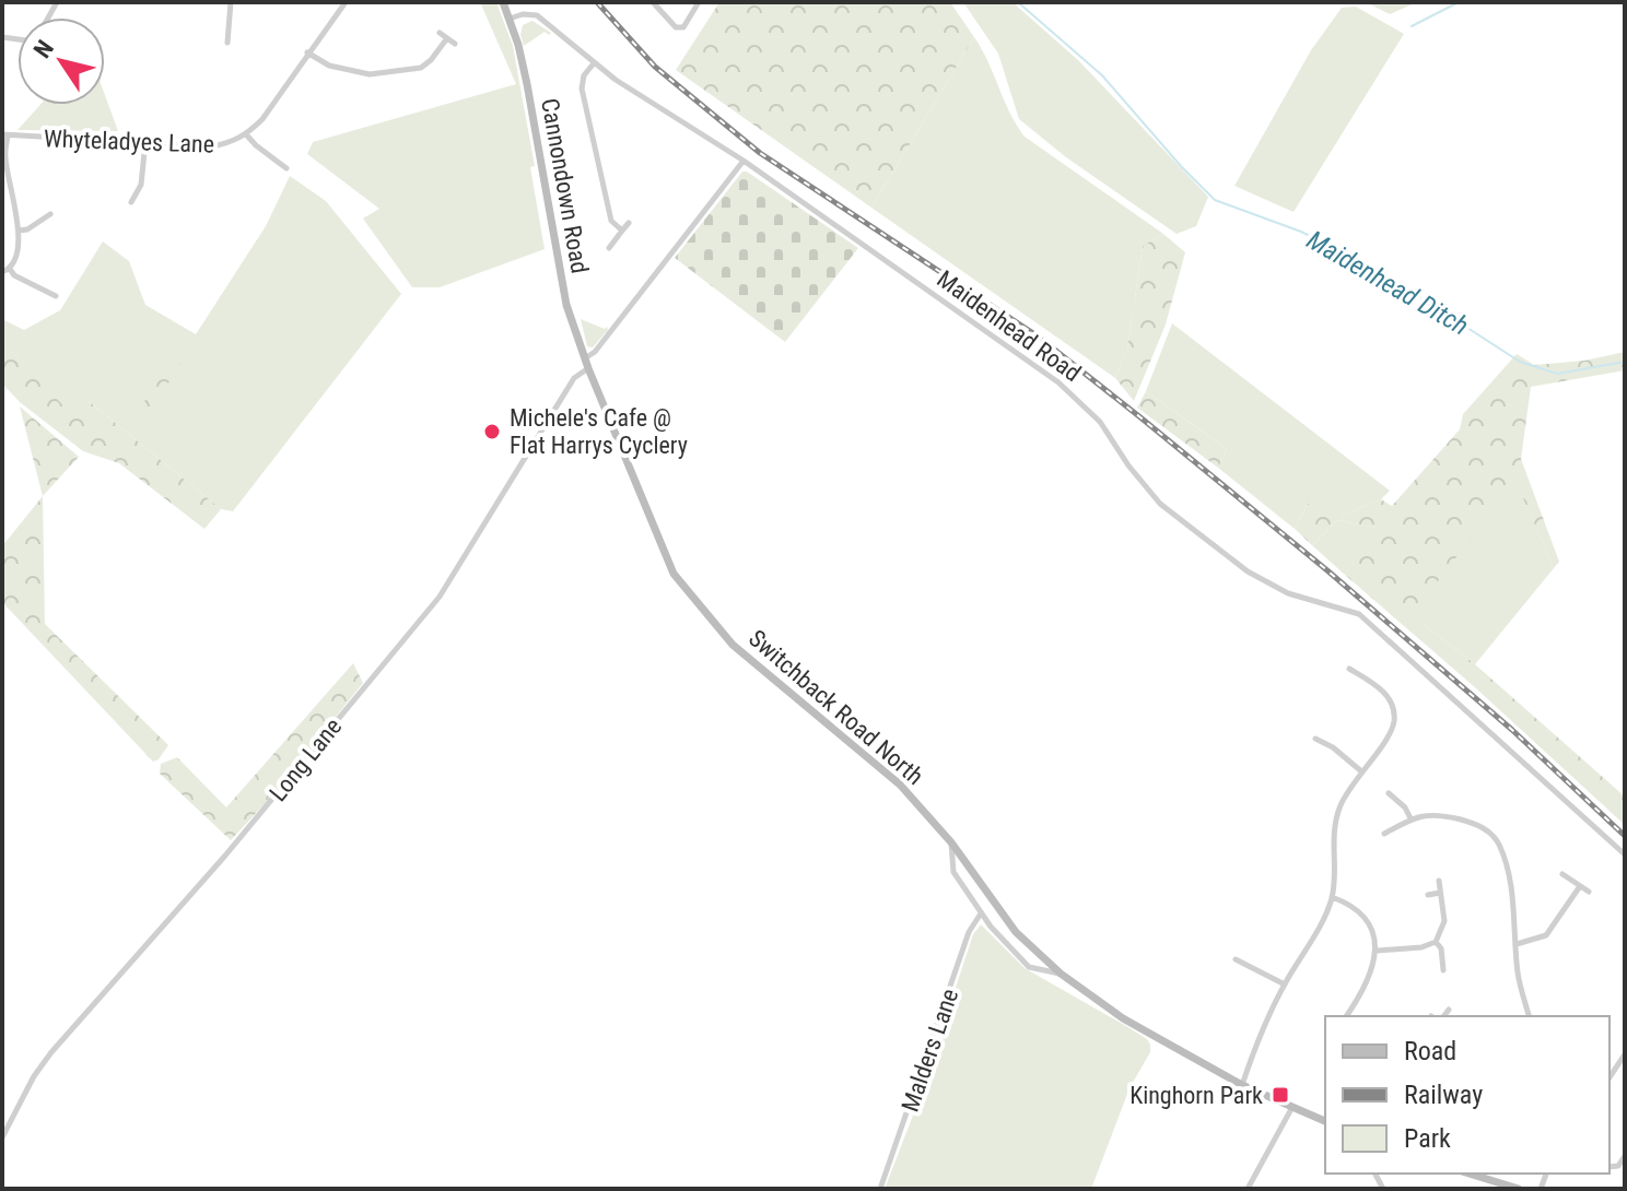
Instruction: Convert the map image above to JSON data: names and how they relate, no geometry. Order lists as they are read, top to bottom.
{
  "streets": {
    "main road": ["Cannondown Road", "Switchback Road North"],
    "street": [
      "Whyteladyes Lane",
      "Maidenhead Road",
      "Long Lane",
      "Malders Lane"
    ]
  },
  "crossings": [
    ["Cannondown Road", "Maidenhead Road"],
    ["Cannondown Road", "Switchback Road North"],
    ["Switchback Road North", "Long Lane"]
  ],
  "water": ["Maidenhead Ditch"],
  "places": {
    "other": ["Michele's Cafe @ Flat Harrys Cyclery"],
    "transit": ["Kinghorn Park"]
  },
  "legend": ["Road", "Railway", "Park"],
  "north": "top left"
}
